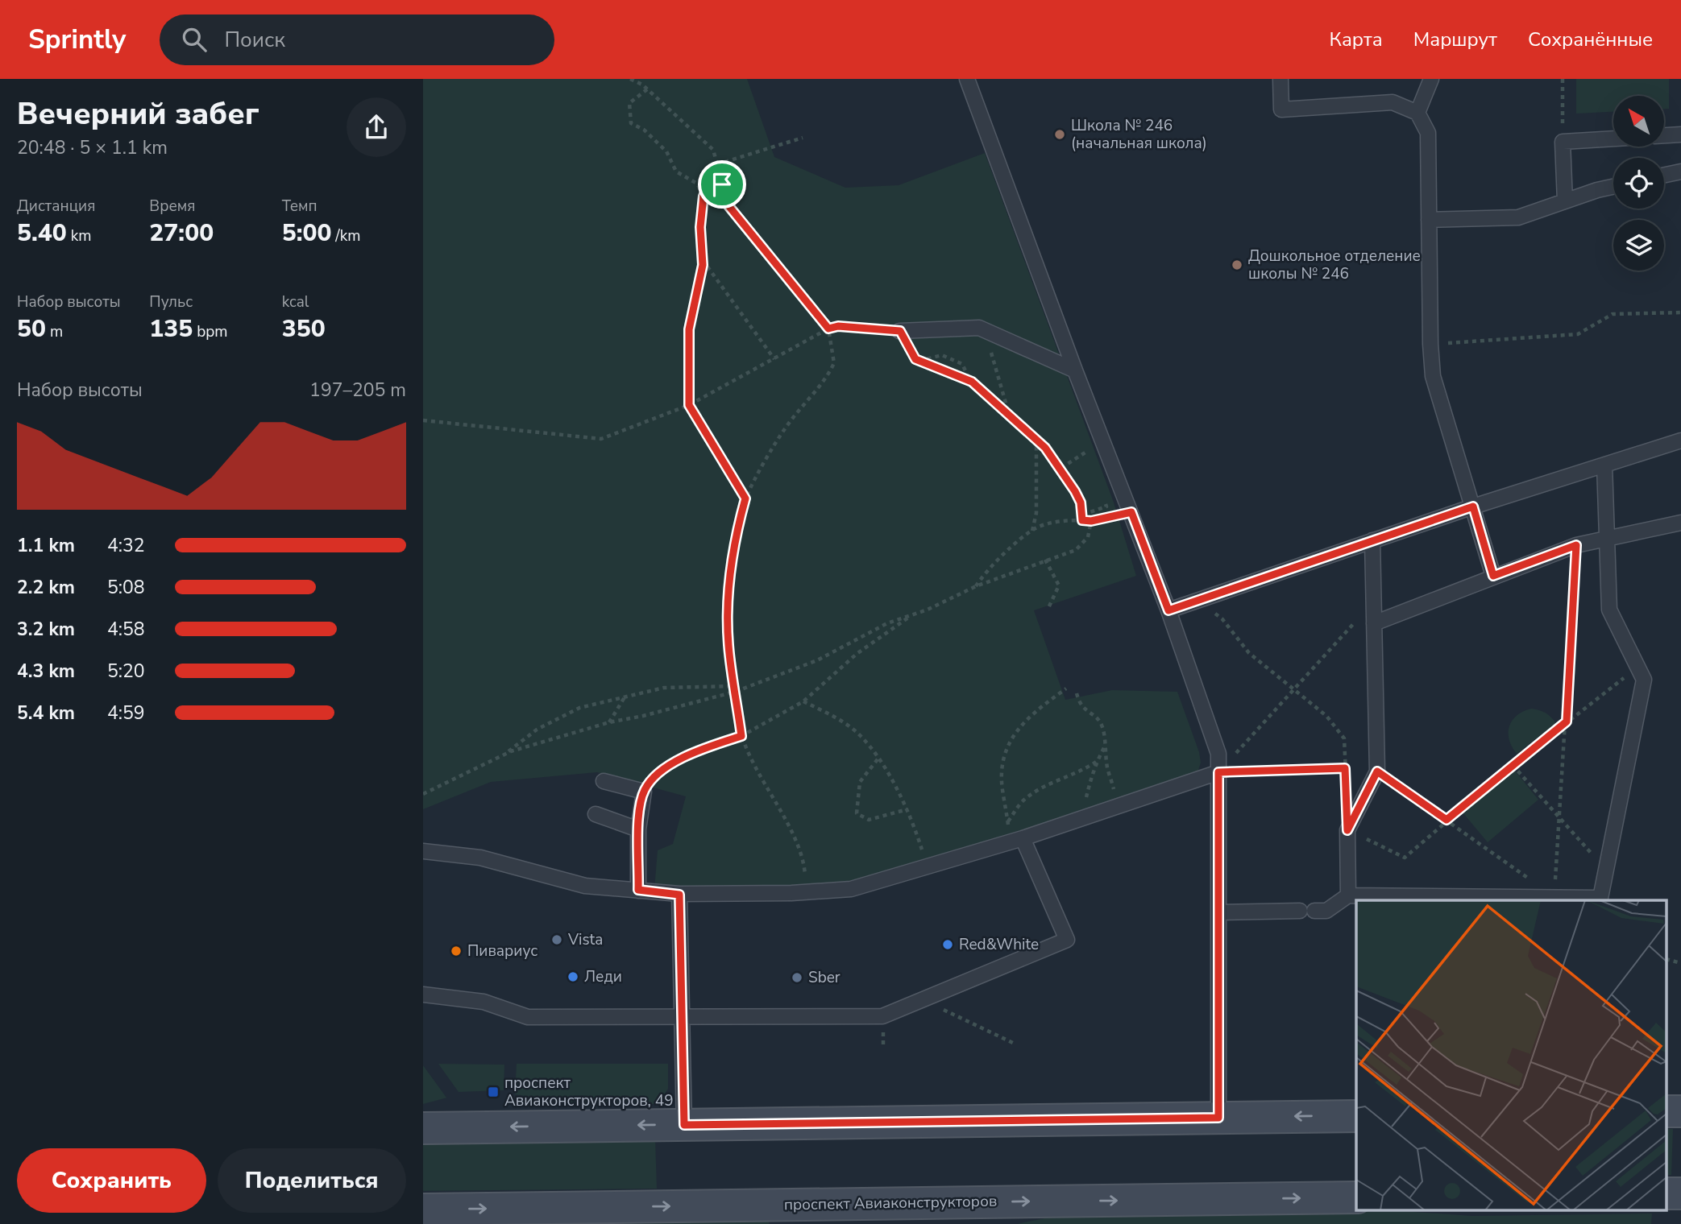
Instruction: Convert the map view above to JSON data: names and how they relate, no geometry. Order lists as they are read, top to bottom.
{
  "streets": {
    "street": ["проспект Авиаконструкторов"]
  },
  "places": {
    "other": [
      "Школа № 246 (начальная школа)",
      "Дошкольное отделение школы № 246",
      "Vista",
      "Red&White",
      "Пивариус",
      "Леди",
      "Sber"
    ],
    "transit": ["проспект Авиаконструкторов, 49"]
  },
  "north": "top left",
  "page": {
    "header": "Sprintly",
    "search": "Поиск",
    "nav": ["Карта", "Маршрут", "Сохранённые"],
    "heading": ["Вечерний забег", "20:48 · 5 × 1.1 km"],
    "stats": [
      ["Дистанция", "5.40 km"],
      ["Время", "27:00"],
      ["Темп", "5:00 /km"],
      ["Набор высоты", "50 m"],
      ["Пульс", "135 bpm"],
      ["kcal", "350"]
    ],
    "chart": ["Набор высоты", "197–205 m"],
    "list": [
      {
        "name": "1.1 km",
        "note": "4:32"
      },
      {
        "name": "2.2 km",
        "note": "5:08"
      },
      {
        "name": "3.2 km",
        "note": "4:58"
      },
      {
        "name": "4.3 km",
        "note": "5:20"
      },
      {
        "name": "5.4 km",
        "note": "4:59"
      }
    ],
    "buttons": ["Сохранить", "Поделиться"]
  }
}
